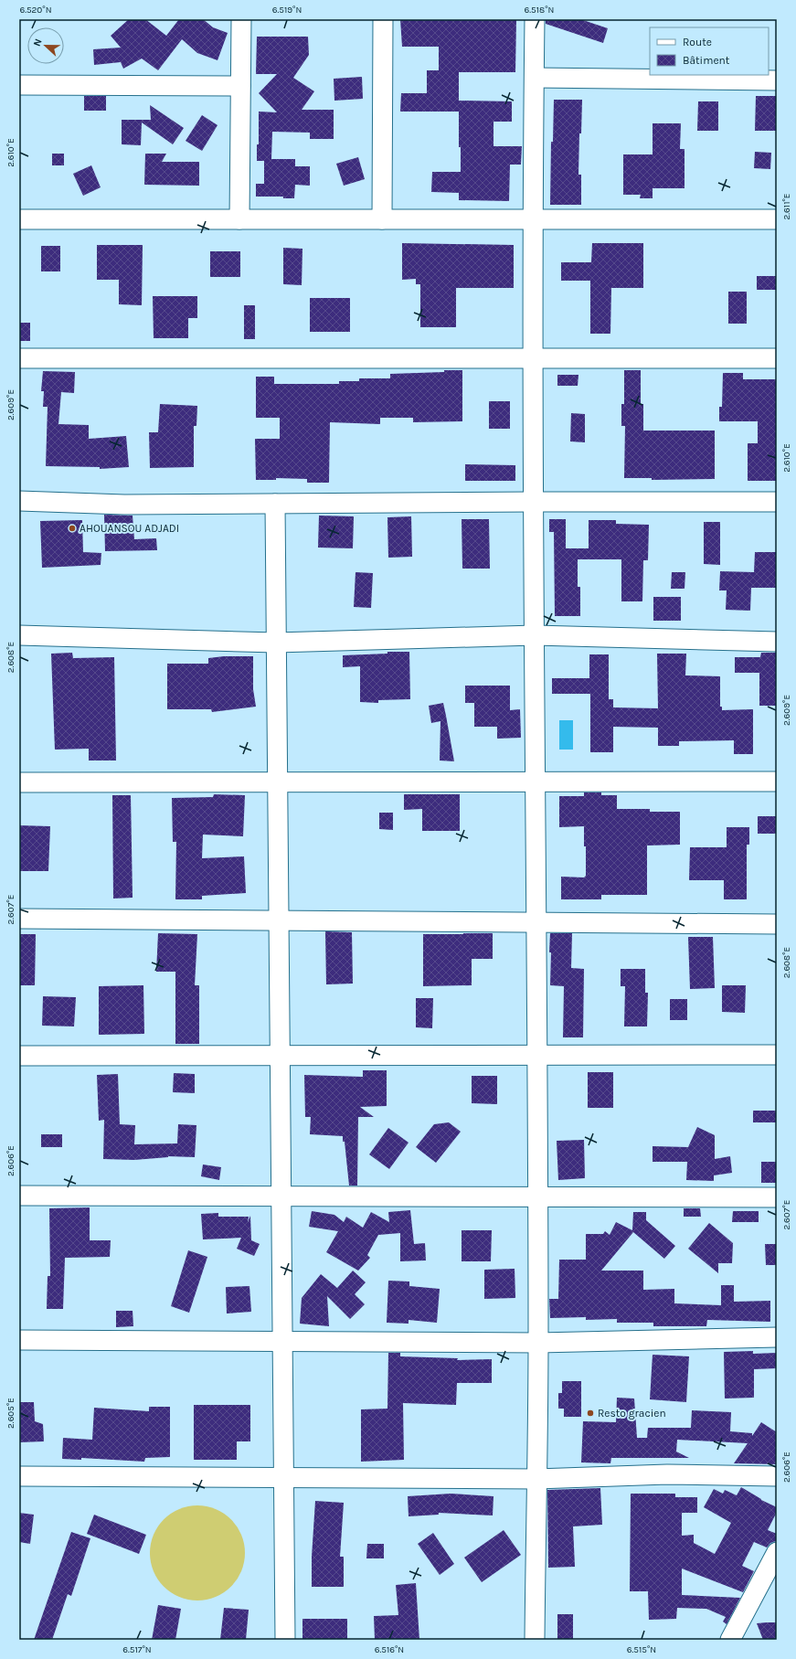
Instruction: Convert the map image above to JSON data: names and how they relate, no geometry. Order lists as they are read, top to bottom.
{
  "places": ["AHOUANSOU ADJADI", "Resto gracien"],
  "legend": ["Route", "Bâtiment"],
  "north": "left",
  "coordinates": [
    "6.520°N",
    "6.519°N",
    "6.518°N",
    "2.610°E",
    "2.611°E",
    "2.609°E",
    "2.608°E",
    "2.607°E",
    "2.606°E",
    "2.605°E",
    "6.517°N",
    "6.516°N",
    "6.515°N"
  ]
}
